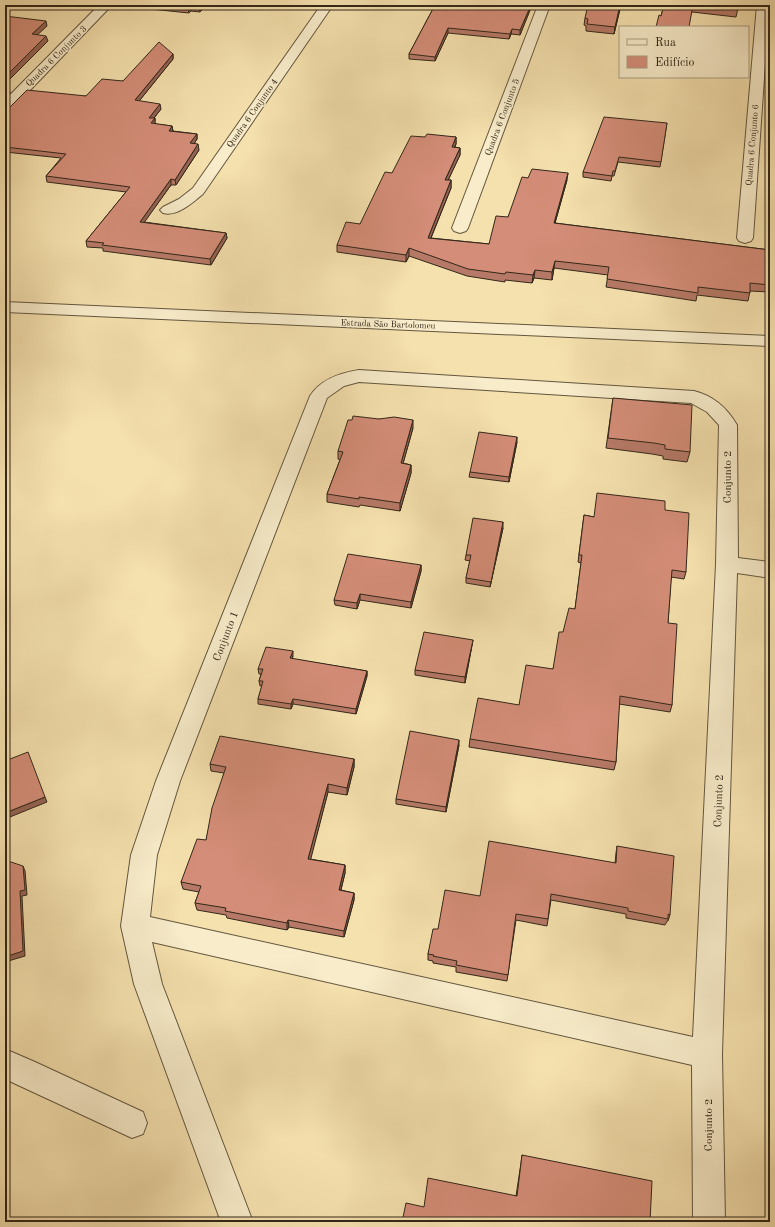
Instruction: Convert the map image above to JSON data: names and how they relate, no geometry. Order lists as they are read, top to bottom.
{
  "streets": {
    "street": [
      "Quadra 6 Conjunto 3",
      "Quadra 6 Conjunto 4",
      "Quadra 6 Conjunto 5",
      "Quadra 6 Conjunto 6",
      "Estrada São Bartolomeu",
      "Conjunto 2",
      "Conjunto 1"
    ]
  },
  "crossings": [
    ["Conjunto 2", "Conjunto 1"]
  ],
  "legend": ["Rua", "Edifício"]
}
